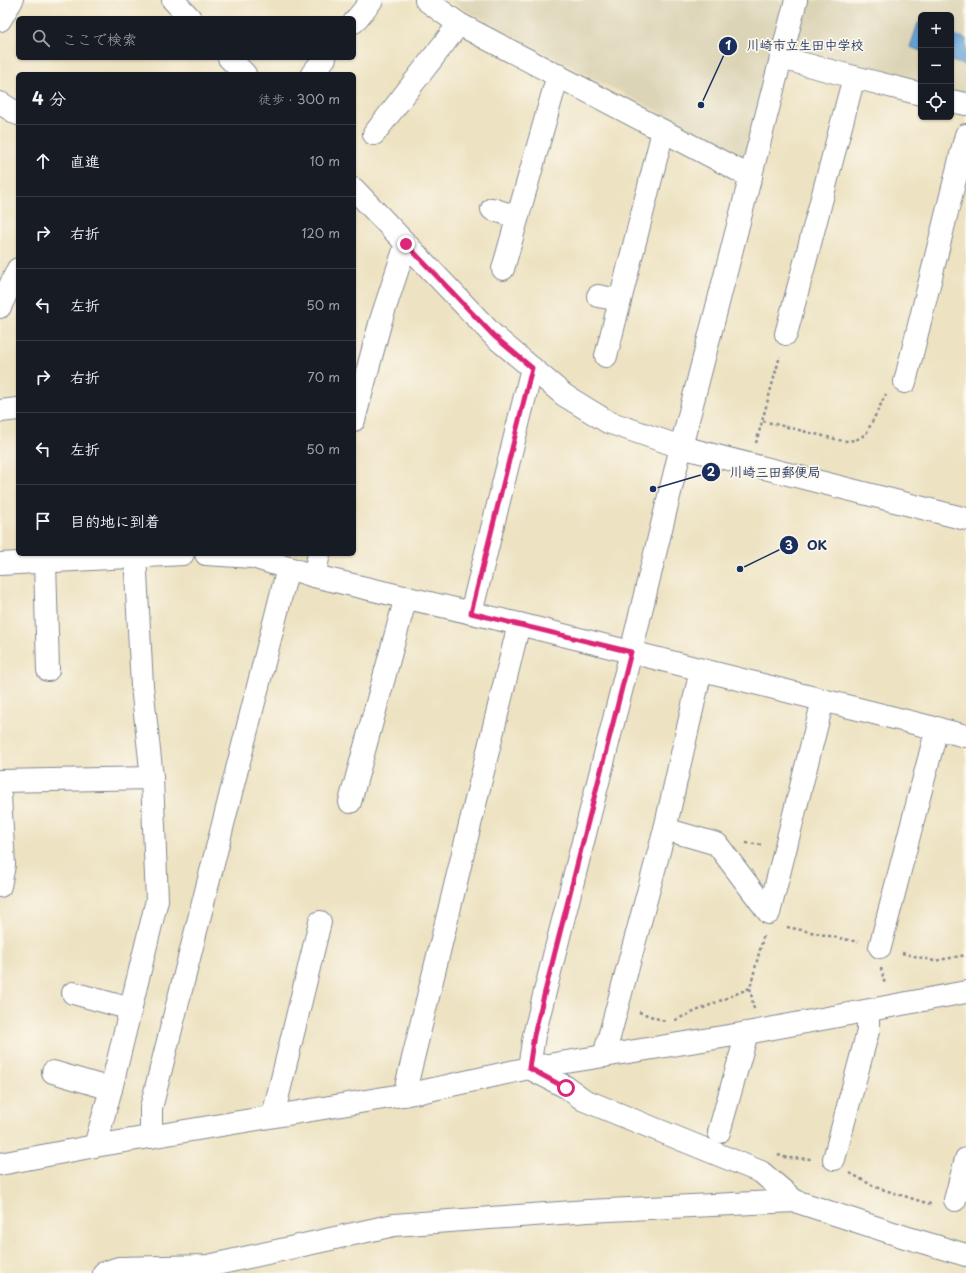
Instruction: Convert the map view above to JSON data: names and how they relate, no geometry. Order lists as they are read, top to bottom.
{
  "places": ["川崎市立生田中学校", "川崎三田郵便局", "OK"],
  "page": {
    "map_buttons": ["+", "−"],
    "search": "ここで検索",
    "heading": ["4 分", "徒歩 · 300 m"],
    "list": [
      ["直進", "10 m"],
      ["右折", "120 m"],
      ["左折", "50 m"],
      ["右折", "70 m"],
      ["左折", "50 m"],
      "目的地に到着"
    ]
  }
}
